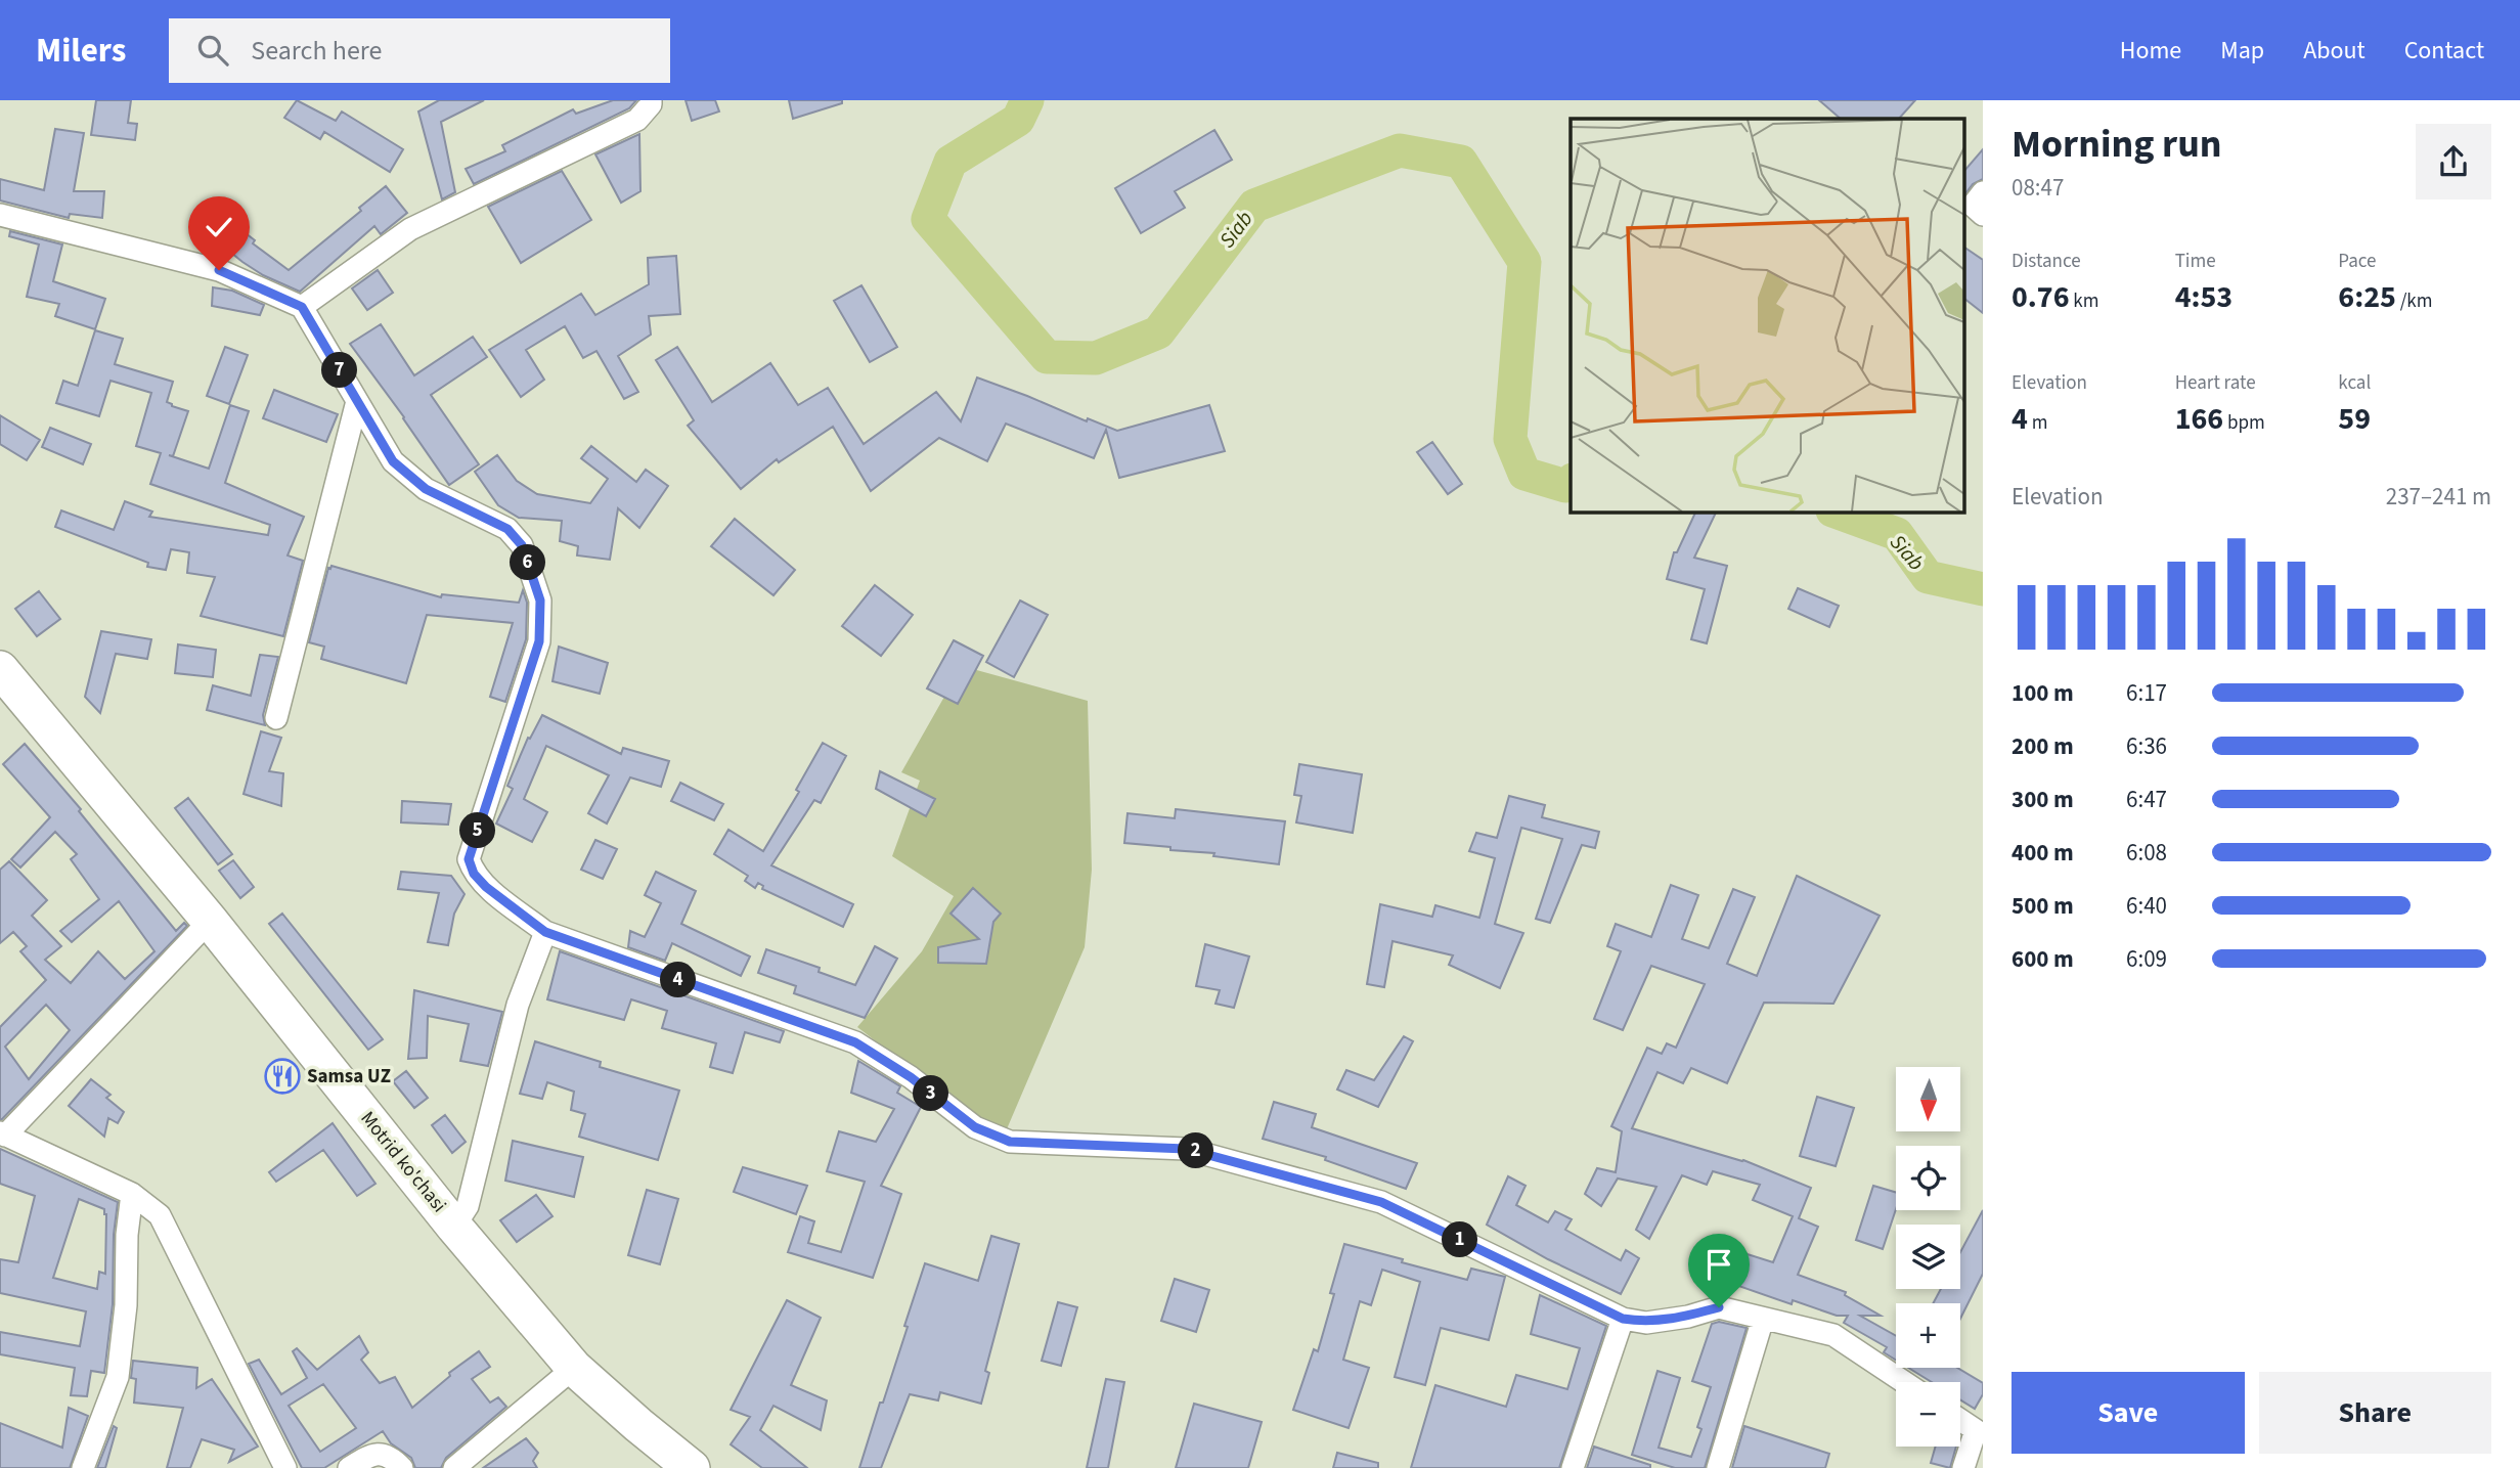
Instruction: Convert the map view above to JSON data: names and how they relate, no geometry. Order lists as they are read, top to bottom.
{
  "streets": {
    "main road": ["Motrid ko'chasi"]
  },
  "water": ["Siab"],
  "places": {
    "restaurant": ["Samsa UZ"]
  },
  "north": "bottom",
  "page": {
    "header": "Milers",
    "search": "Search here",
    "nav": [
      "Home",
      "Map",
      "About",
      "Contact"
    ],
    "heading": ["Morning run", "08:47"],
    "stats": [
      ["Distance", "0.76 km"],
      ["Time", "4:53"],
      ["Pace", "6:25 /km"],
      ["Elevation", "4 m"],
      ["Heart rate", "166 bpm"],
      ["kcal", "59"]
    ],
    "pins": [
      "7",
      "6",
      "5",
      "4",
      "3",
      "2",
      "1"
    ],
    "chart": ["Elevation", "237–241 m"],
    "list": [
      {
        "name": "100 m",
        "note": "6:17"
      },
      {
        "name": "200 m",
        "note": "6:36"
      },
      {
        "name": "300 m",
        "note": "6:47"
      },
      {
        "name": "400 m",
        "note": "6:08"
      },
      {
        "name": "500 m",
        "note": "6:40"
      },
      {
        "name": "600 m",
        "note": "6:09"
      }
    ],
    "map_buttons": ["+", "−"],
    "buttons": ["Save", "Share"]
  }
}
